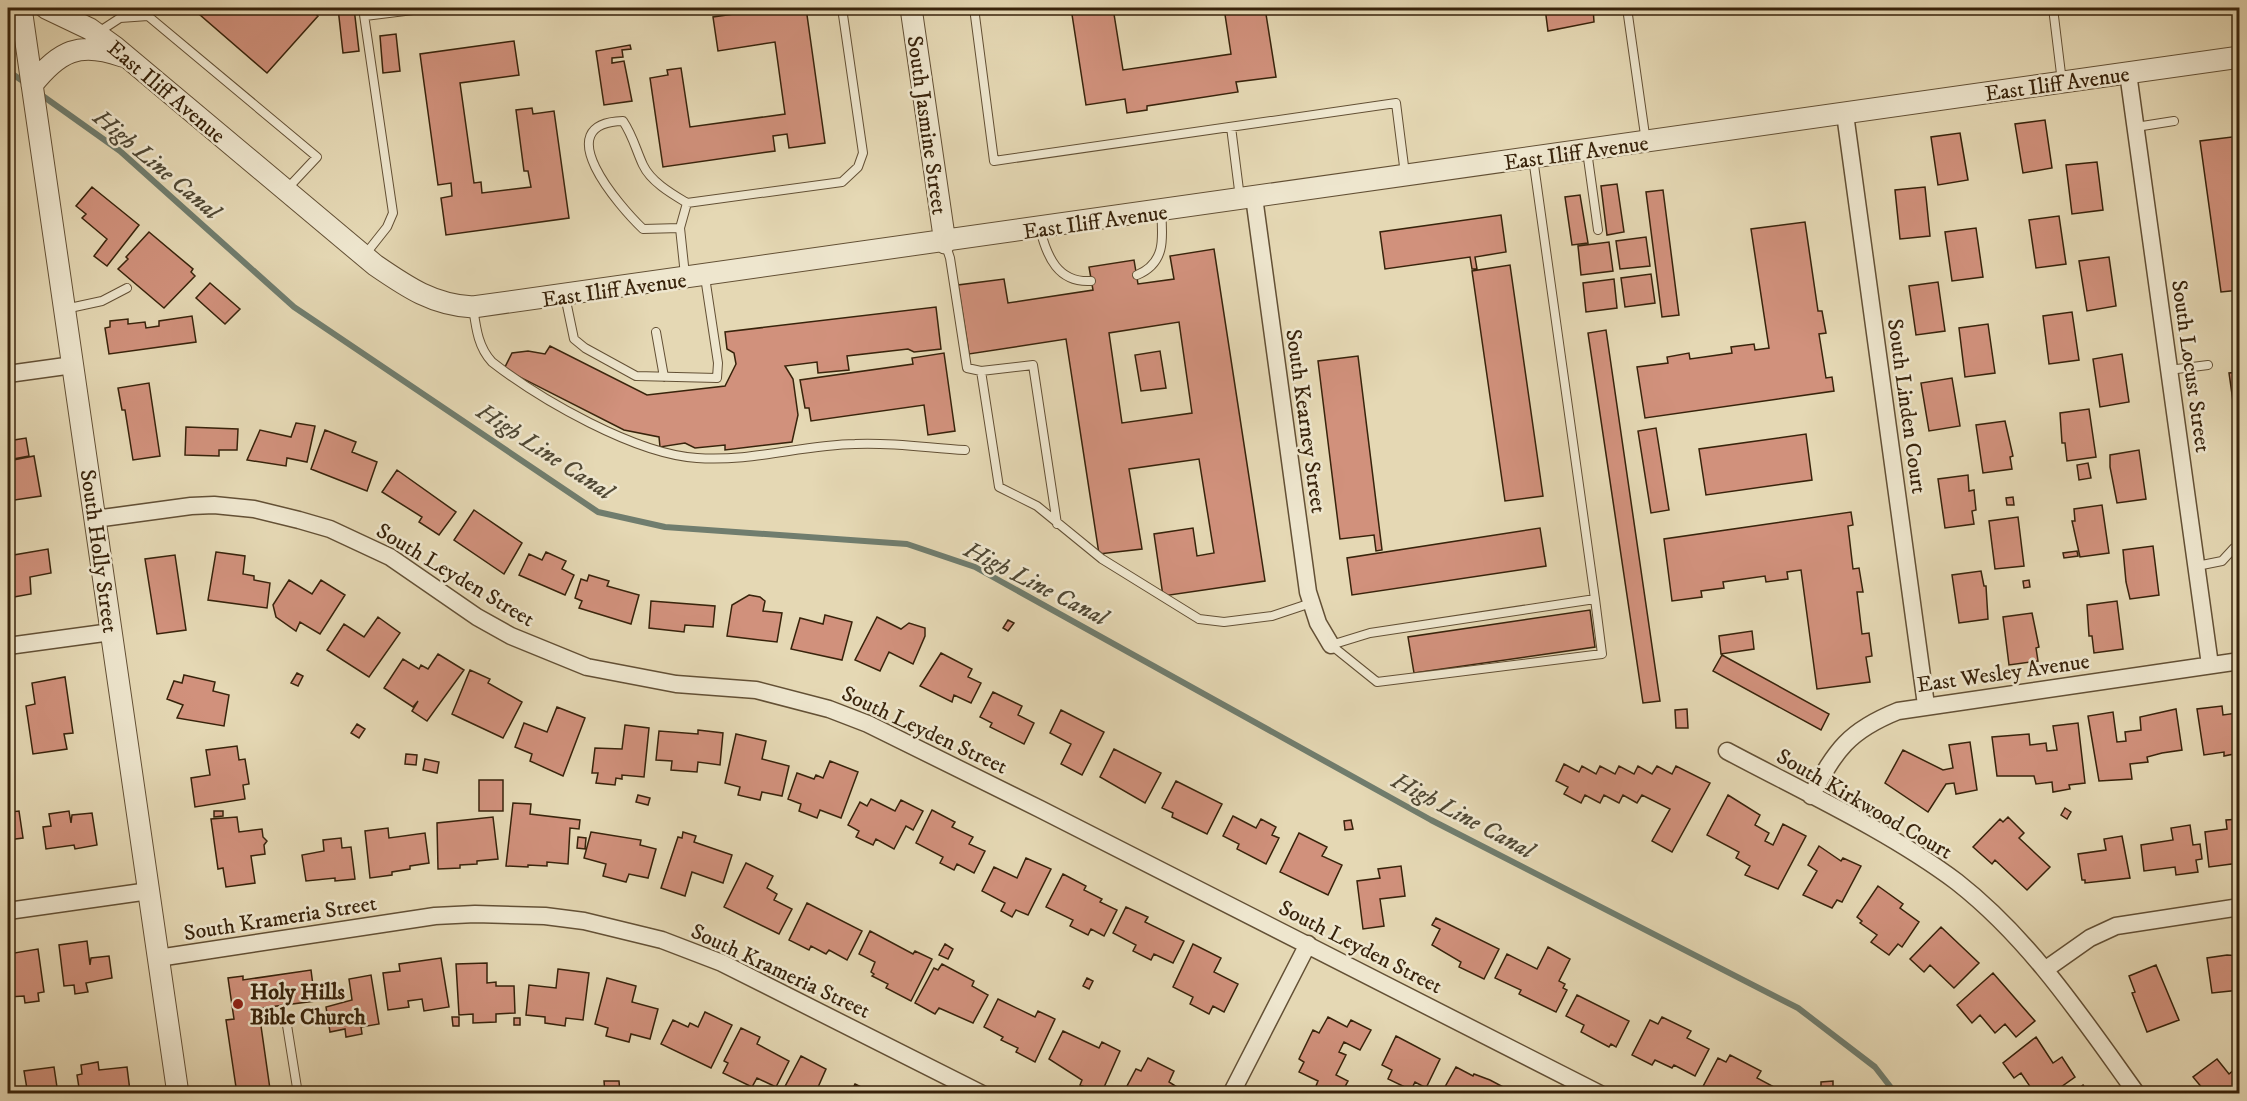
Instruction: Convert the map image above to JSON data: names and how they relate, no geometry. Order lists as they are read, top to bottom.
{
  "streets": {
    "street": [
      "East Iliff Avenue",
      "South Jasmine Street",
      "South Locust Street",
      "South Linden Court",
      "South Kearney Street",
      "South Holly Street",
      "South Leyden Street",
      "East Wesley Avenue",
      "South Kirkwood Court",
      "South Krameria Street"
    ]
  },
  "crossings": [
    ["East Iliff Avenue", "South Jasmine Street"],
    ["East Iliff Avenue", "South Locust Street"],
    ["East Iliff Avenue", "South Linden Court"],
    ["East Iliff Avenue", "South Kearney Street"],
    ["South Locust Street", "East Wesley Avenue"],
    ["South Linden Court", "East Wesley Avenue"],
    ["South Holly Street", "South Leyden Street"],
    ["South Holly Street", "South Krameria Street"],
    ["East Wesley Avenue", "South Kirkwood Court"]
  ],
  "water": ["High Line Canal"],
  "places": ["Holy Hills Bible Church"]
}
